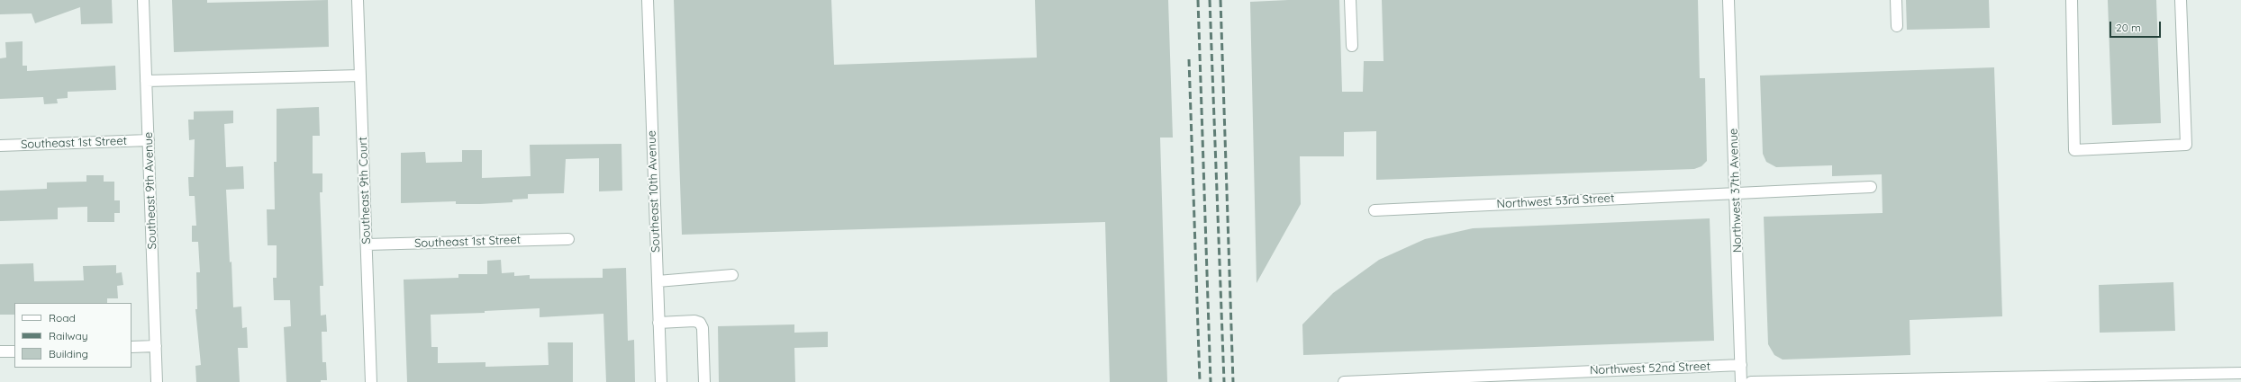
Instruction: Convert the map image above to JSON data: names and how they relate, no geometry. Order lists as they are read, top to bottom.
{
  "streets": {
    "street": [
      "Southeast 1st Street",
      "Southeast 9th Avenue",
      "Southeast 9th Court",
      "Northwest 37th Avenue",
      "Southeast 10th Avenue",
      "Northwest 53rd Street",
      "Northwest 52nd Street"
    ]
  },
  "crossings": [
    ["Southeast 1st Street", "Southeast 9th Avenue"],
    ["Southeast 1st Street", "Southeast 9th Court"],
    ["Northwest 37th Avenue", "Northwest 53rd Street"],
    ["Northwest 37th Avenue", "Northwest 52nd Street"]
  ],
  "legend": ["Road", "Railway", "Building"],
  "scale_bar": "20 m"
}
